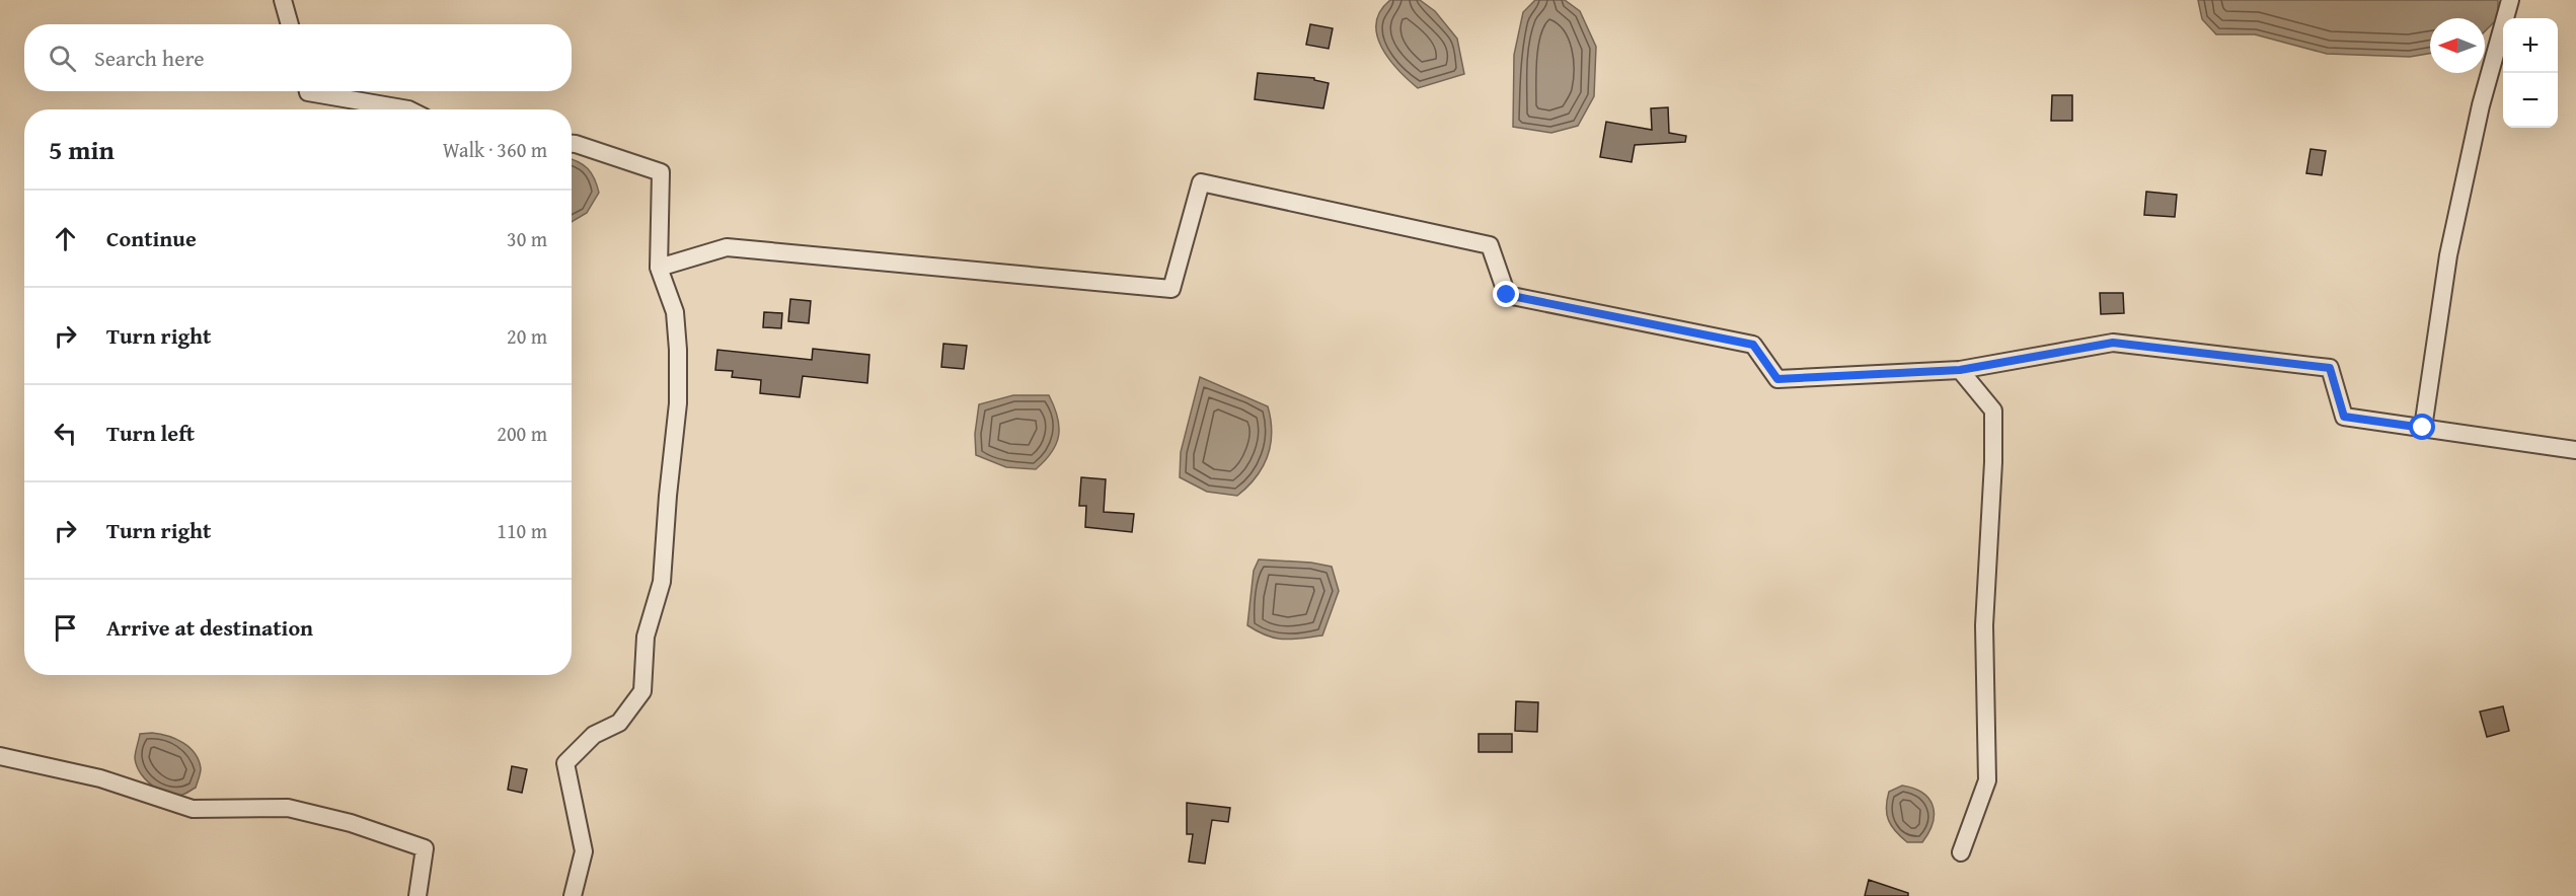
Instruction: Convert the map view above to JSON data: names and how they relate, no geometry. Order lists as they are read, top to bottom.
{
  "north": "left",
  "page": {
    "map_buttons": ["+", "−"],
    "search": "Search here",
    "heading": ["5 min", "Walk · 360 m"],
    "list": [
      ["Continue", "30 m"],
      ["Turn right", "20 m"],
      ["Turn left", "200 m"],
      ["Turn right", "110 m"],
      "Arrive at destination"
    ]
  }
}
